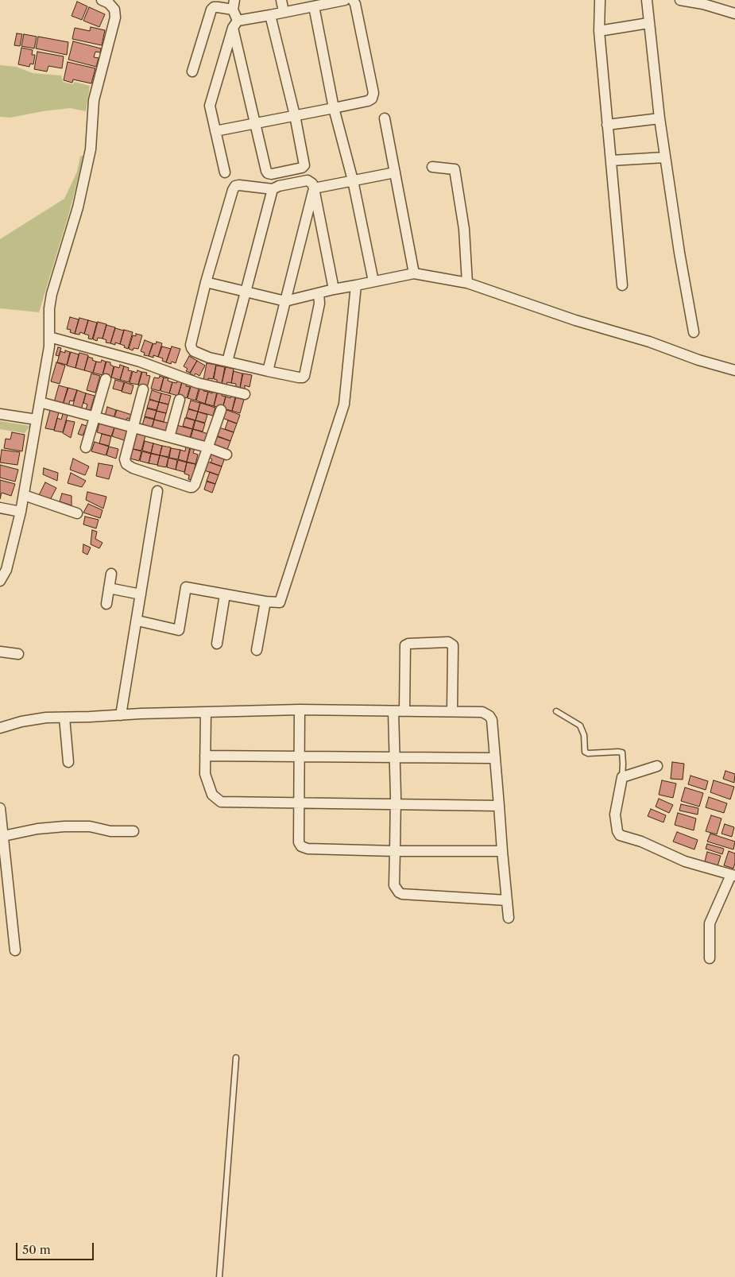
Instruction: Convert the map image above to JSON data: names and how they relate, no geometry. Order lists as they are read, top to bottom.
{
  "scale_bar": "50 m"
}
